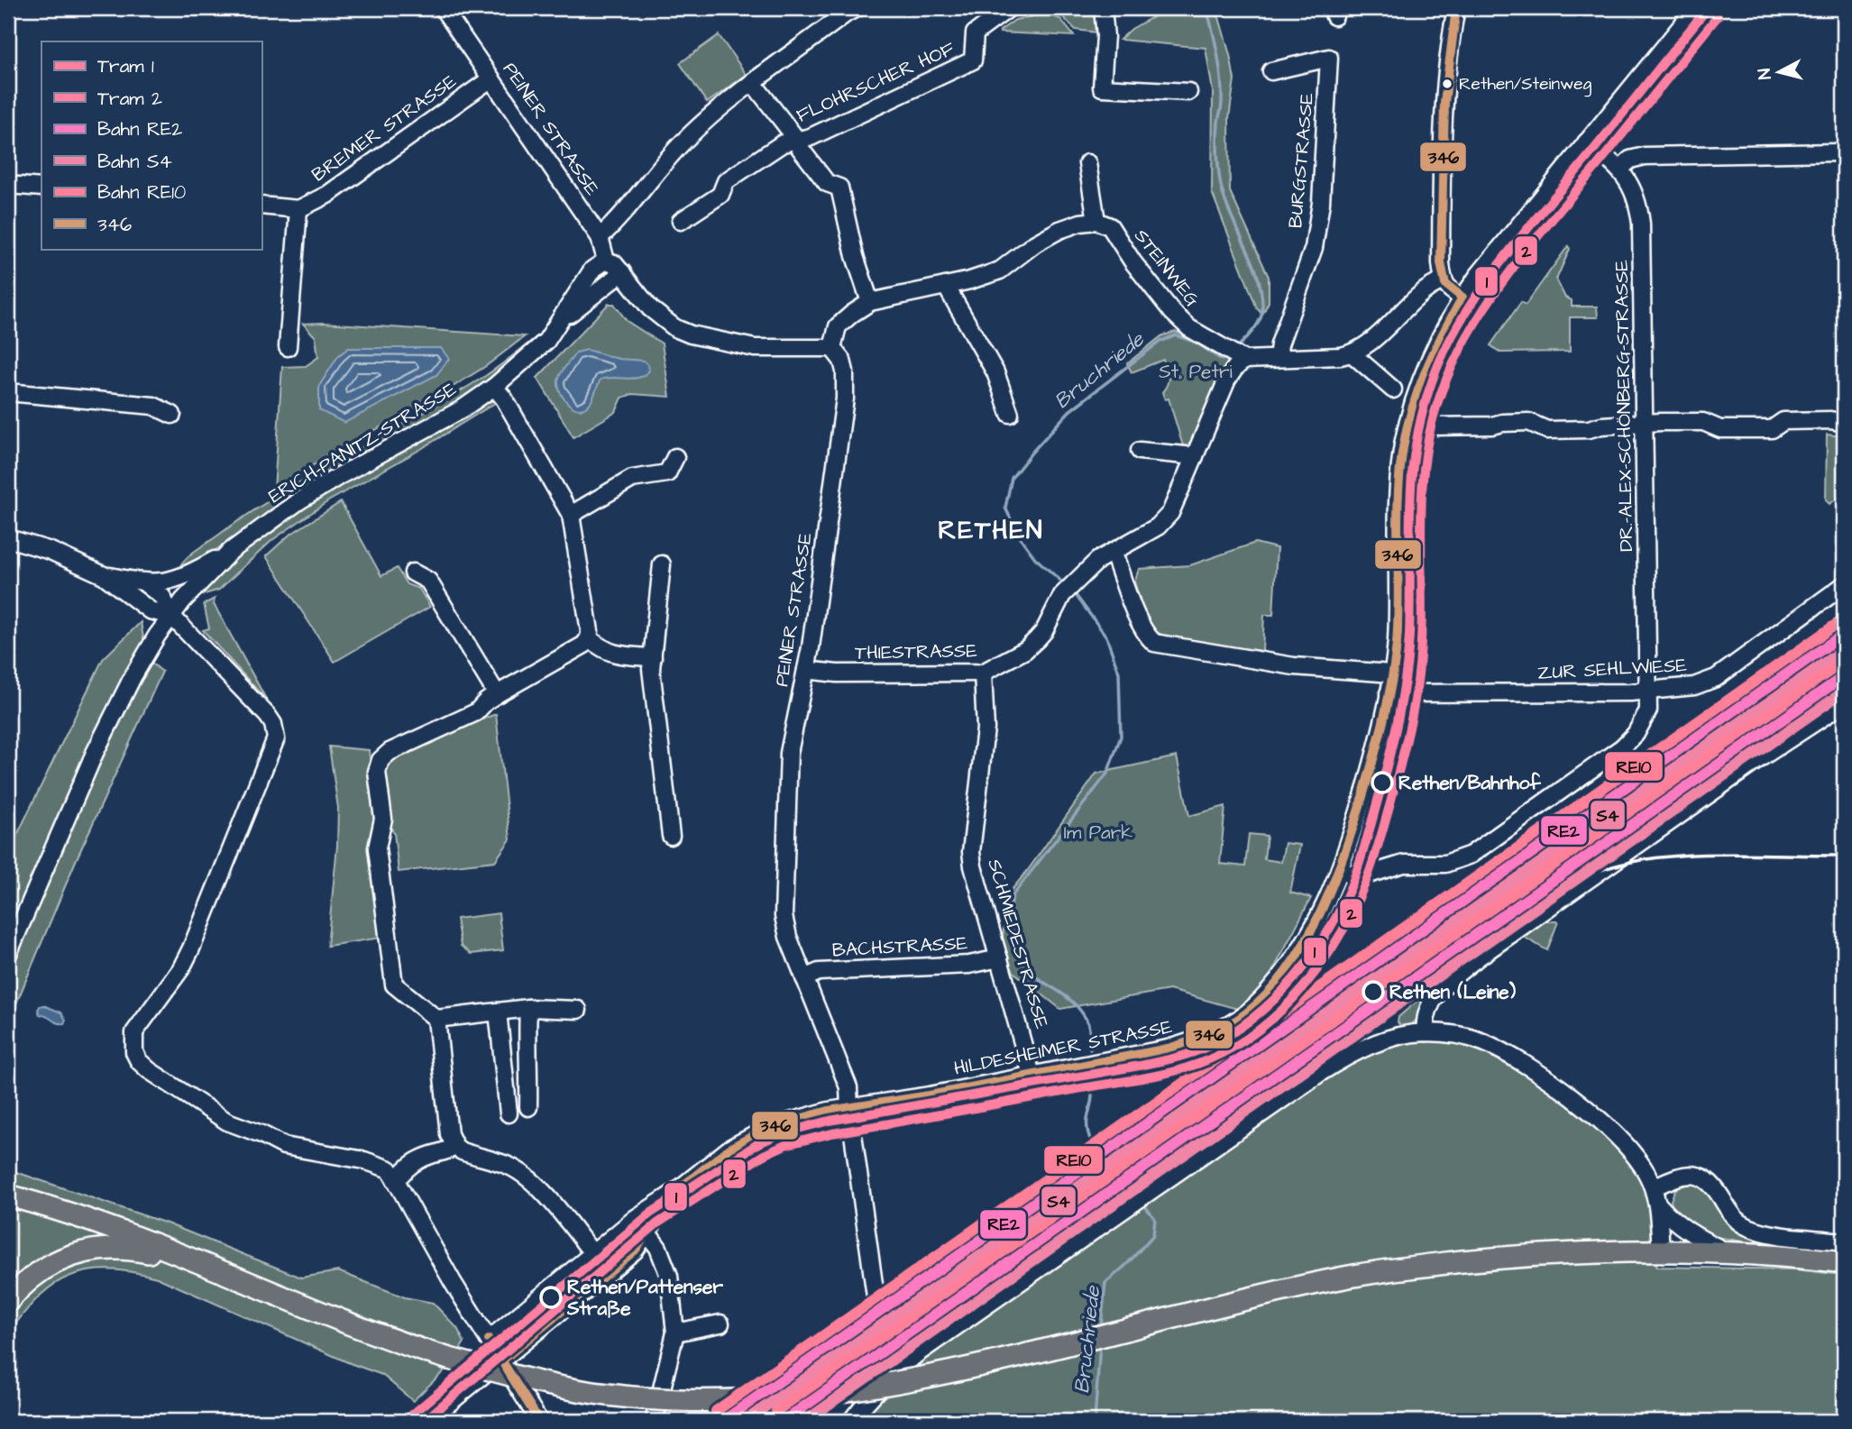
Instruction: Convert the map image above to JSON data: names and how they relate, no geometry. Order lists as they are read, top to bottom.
{
  "streets": {
    "street": [
      "FLOHRSCHER HOF",
      "BREMER STRASSE",
      "PEINER STRASSE",
      "BURGSTRASSE",
      "STEINWEG",
      "DR.-ALEX-SCHÖNBERG-STRASSE",
      "ERICH-PANITZ-STRASSE",
      "THIESTRASSE",
      "ZUR SEHLWIESE",
      "SCHMIEDESTRASSE",
      "BACHSTRASSE",
      "HILDESHEIMER STRASSE"
    ]
  },
  "crossings": [
    ["BREMER STRASSE", "PEINER STRASSE"],
    ["PEINER STRASSE", "ERICH-PANITZ-STRASSE"],
    ["PEINER STRASSE", "THIESTRASSE"],
    ["PEINER STRASSE", "BACHSTRASSE"],
    ["PEINER STRASSE", "HILDESHEIMER STRASSE"],
    ["STEINWEG", "THIESTRASSE"],
    ["DR.-ALEX-SCHÖNBERG-STRASSE", "ZUR SEHLWIESE"],
    ["DR.-ALEX-SCHÖNBERG-STRASSE", "HILDESHEIMER STRASSE"],
    ["THIESTRASSE", "SCHMIEDESTRASSE"],
    ["ZUR SEHLWIESE", "HILDESHEIMER STRASSE"],
    ["SCHMIEDESTRASSE", "BACHSTRASSE"],
    ["SCHMIEDESTRASSE", "HILDESHEIMER STRASSE"]
  ],
  "districts": ["RETHEN"],
  "water": ["Bruchriede"],
  "parks": ["St. Petri", "Im Park"],
  "places": [
    "Rethen/Steinweg",
    "Rethen/Bahnhof",
    "Rethen (Leine)",
    "Rethen/Pattenser Straße"
  ],
  "lines": [
    "tram line 1",
    "transit line 346",
    "tram line 2",
    "rail line RE10",
    "rail line RE2",
    "rail line S4"
  ],
  "legend": [
    "Tram 1",
    "Tram 2",
    "Bahn RE2",
    "Bahn S4",
    "Bahn RE10",
    "346"
  ],
  "north": "left"
}
